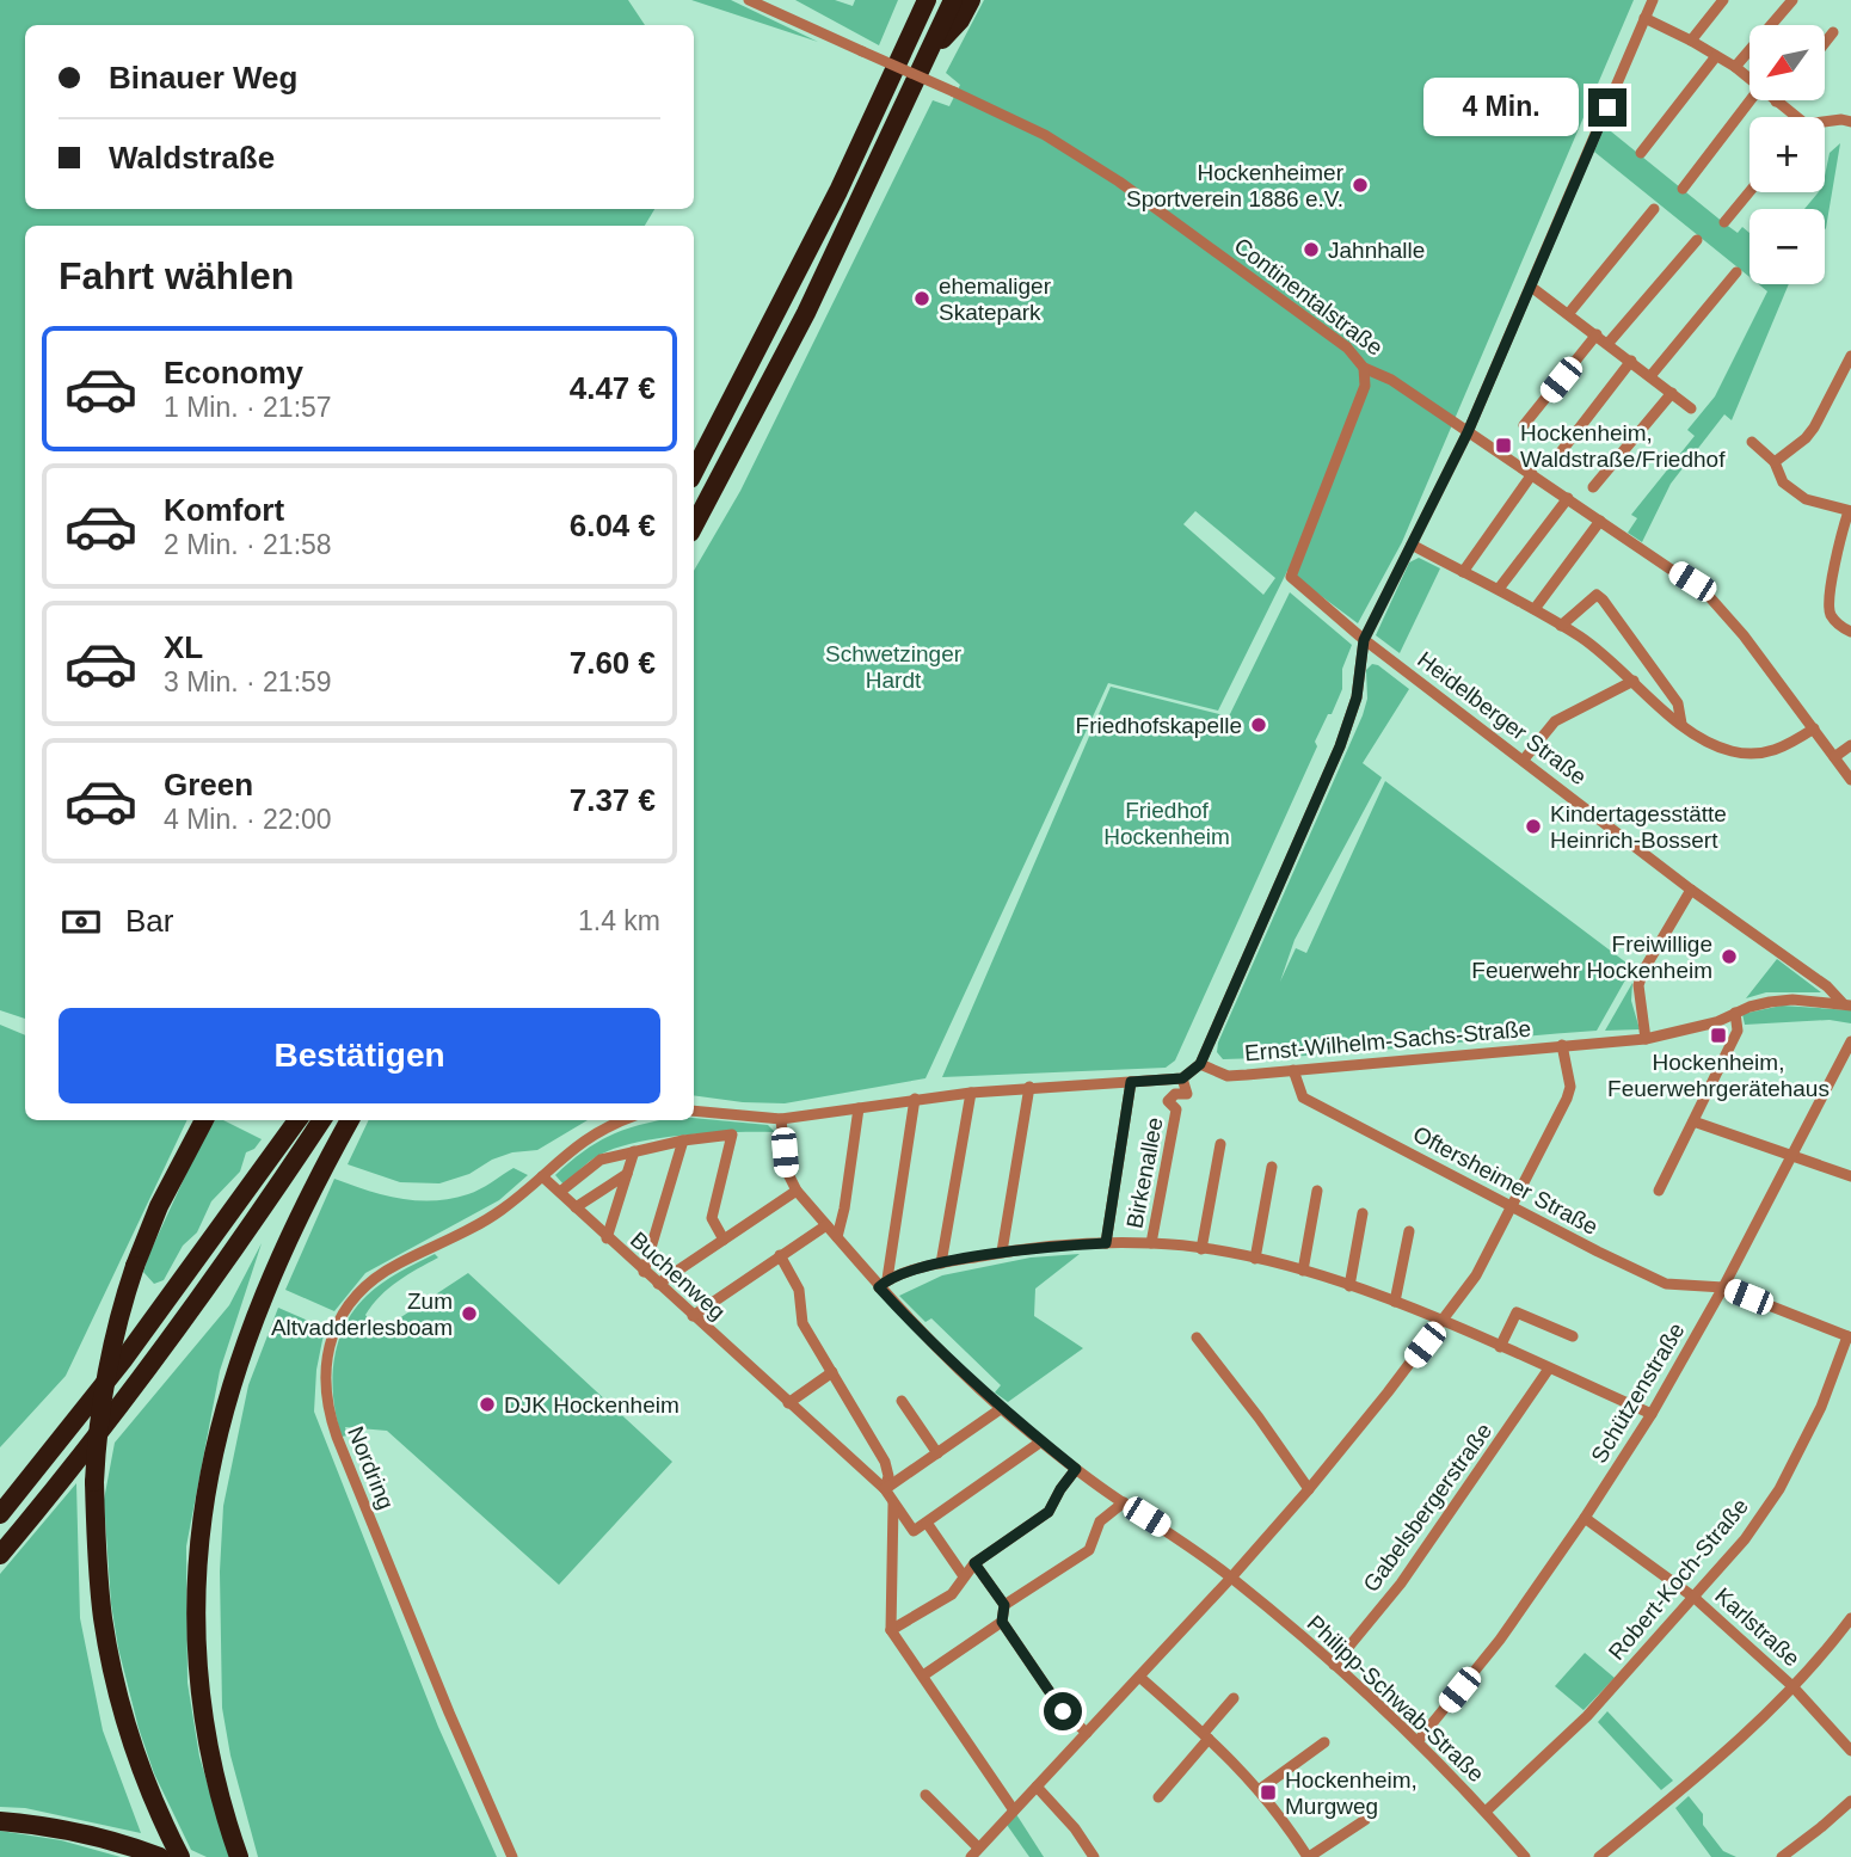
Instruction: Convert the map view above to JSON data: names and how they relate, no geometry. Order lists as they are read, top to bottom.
{
  "streets": {
    "street": [
      "Continentalstraße",
      "Heidelberger Straße",
      "Ernst-Wilhelm-Sachs-Straße",
      "Birkenallee",
      "Oftersheimer Straße",
      "Buchenweg",
      "Schützenstraße",
      "Nordring",
      "Gabelsbergerstraße",
      "Robert-Koch-Straße",
      "Karlstraße",
      "Philipp-Schwab-Straße"
    ]
  },
  "crossings": [
    ["Continentalstraße", "Heidelberger Straße"],
    ["Heidelberger Straße", "Ernst-Wilhelm-Sachs-Straße"],
    ["Ernst-Wilhelm-Sachs-Straße", "Oftersheimer Straße"],
    ["Birkenallee", "Schützenstraße"],
    ["Birkenallee", "Gabelsbergerstraße"],
    ["Birkenallee", "Philipp-Schwab-Straße"],
    ["Oftersheimer Straße", "Schützenstraße"],
    ["Oftersheimer Straße", "Robert-Koch-Straße"],
    ["Buchenweg", "Nordring"],
    ["Schützenstraße", "Karlstraße"],
    ["Schützenstraße", "Philipp-Schwab-Straße"],
    ["Gabelsbergerstraße", "Philipp-Schwab-Straße"],
    ["Robert-Koch-Straße", "Karlstraße"],
    ["Robert-Koch-Straße", "Philipp-Schwab-Straße"]
  ],
  "parks": ["Schwetzinger Hardt", "Friedhof Hockenheim"],
  "places": {
    "other": [
      "Hockenheimer Sportverein 1886 e.V.",
      "Jahnhalle",
      "ehemaliger Skatepark",
      "Friedhofskapelle",
      "Kindertagesstätte Heinrich-Bossert",
      "Freiwillige Feuerwehr Hockenheim",
      "Zum Altvadderlesboam",
      "DJK Hockenheim"
    ],
    "transit": ["Hockenheim, Waldstraße/Friedhof", "Hockenheim, Feuerwehrgerätehaus", "Hockenheim, Murgweg"]
  },
  "north": "bottom left",
  "page": {
    "map_buttons": ["+", "−"],
    "banner": ["Binauer Weg", "Waldstraße"],
    "bubble": "4 Min.",
    "heading": "Fahrt wählen",
    "list": [
      {
        "name": "Economy",
        "note": "1 Min. · 21:57",
        "value": "4.47 €"
      },
      {
        "name": "Komfort",
        "note": "2 Min. · 21:58",
        "value": "6.04 €"
      },
      {
        "name": "XL",
        "note": "3 Min. · 21:59",
        "value": "7.60 €"
      },
      {
        "name": "Green",
        "note": "4 Min. · 22:00",
        "value": "7.37 €"
      }
    ],
    "pay": ["Bar", "1.4 km"],
    "buttons": "Bestätigen"
  }
}
